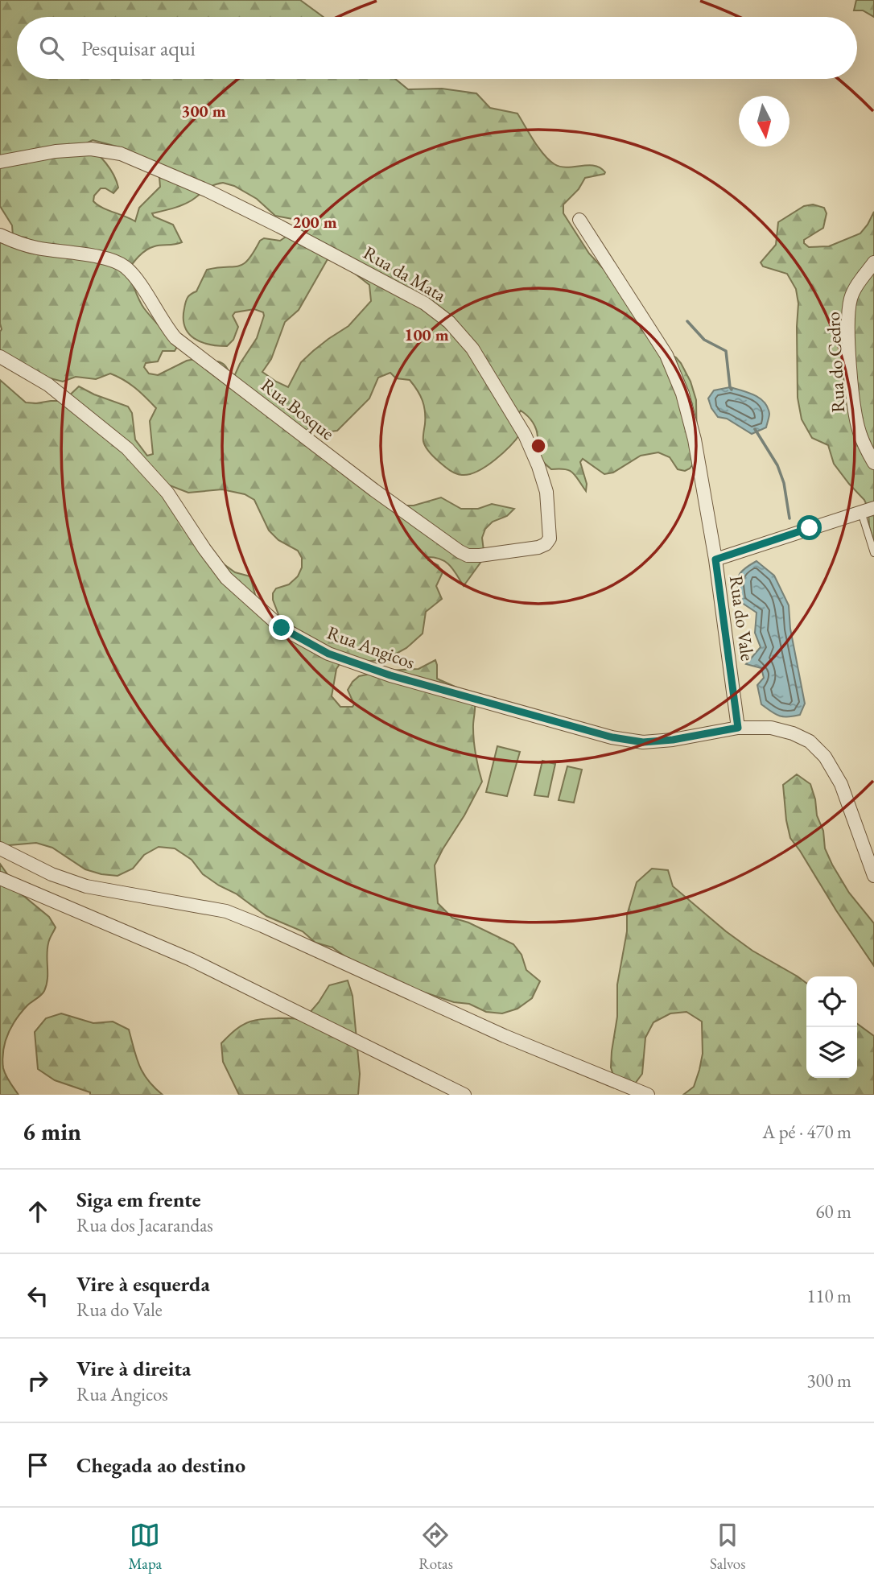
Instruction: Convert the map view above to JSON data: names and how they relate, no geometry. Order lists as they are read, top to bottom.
{
  "streets": {
    "street": [
      "Rua da Mata",
      "Rua do Cedro",
      "Rua Bosque",
      "Rua do Vale",
      "Rua Angicos"
    ]
  },
  "crossings": [
    ["Rua da Mata", "Rua Bosque"],
    ["Rua do Vale", "Rua Angicos"]
  ],
  "north": "bottom",
  "page": {
    "search": "Pesquisar aqui",
    "heading": ["6 min", "A pé · 470 m"],
    "list": [
      ["Siga em frente", "Rua dos Jacarandas", "60 m"],
      ["Vire à esquerda", "Rua do Vale", "110 m"],
      ["Vire à direita", "Rua Angicos", "300 m"],
      "Chegada ao destino"
    ],
    "nav": ["Mapa", "Rotas", "Salvos"]
  },
  "rings": ["300 m", "200 m", "100 m"]
}
